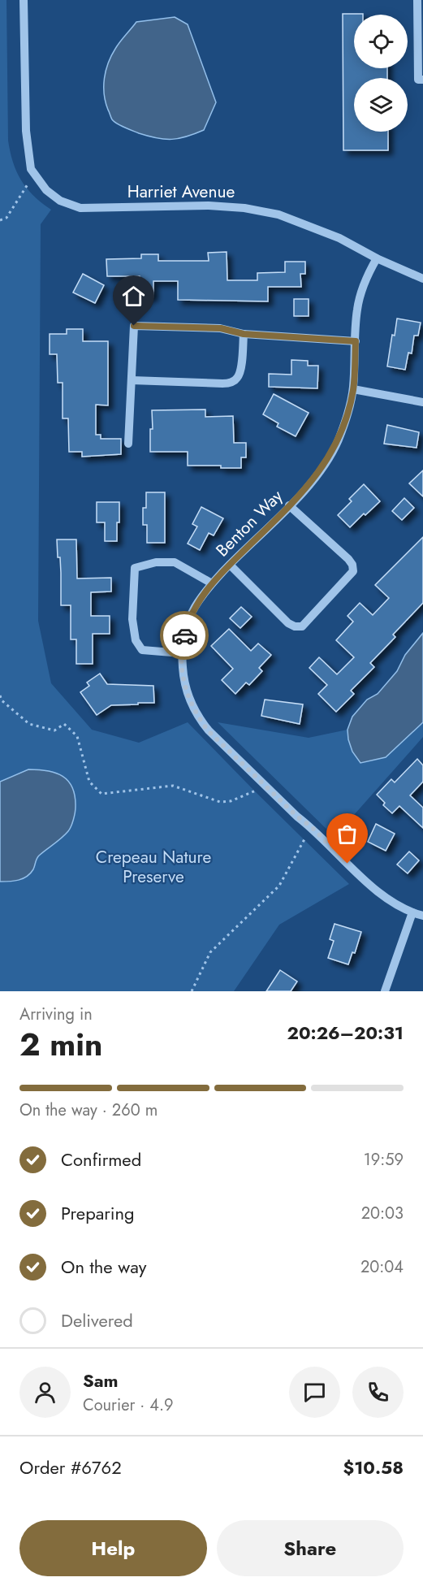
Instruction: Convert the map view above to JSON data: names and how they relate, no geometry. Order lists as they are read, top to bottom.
{
  "streets": {
    "street": ["Harriet Avenue", "Benton Way"]
  },
  "crossings": [
    ["Harriet Avenue", "Benton Way"]
  ],
  "parks": ["Crepeau Nature Preserve"],
  "page": {
    "heading": ["2 min", "Arriving in", "20:26–20:31"],
    "panel": [
      "Sam",
      "Courier · 4.9",
      "Order #6762",
      "$10.58"
    ],
    "bar": "On the way · 260 m",
    "list": [
      ["Confirmed", "19:59"],
      ["Preparing", "20:03"],
      ["On the way", "20:04"],
      "Delivered"
    ],
    "buttons": ["Help", "Share"]
  }
}
